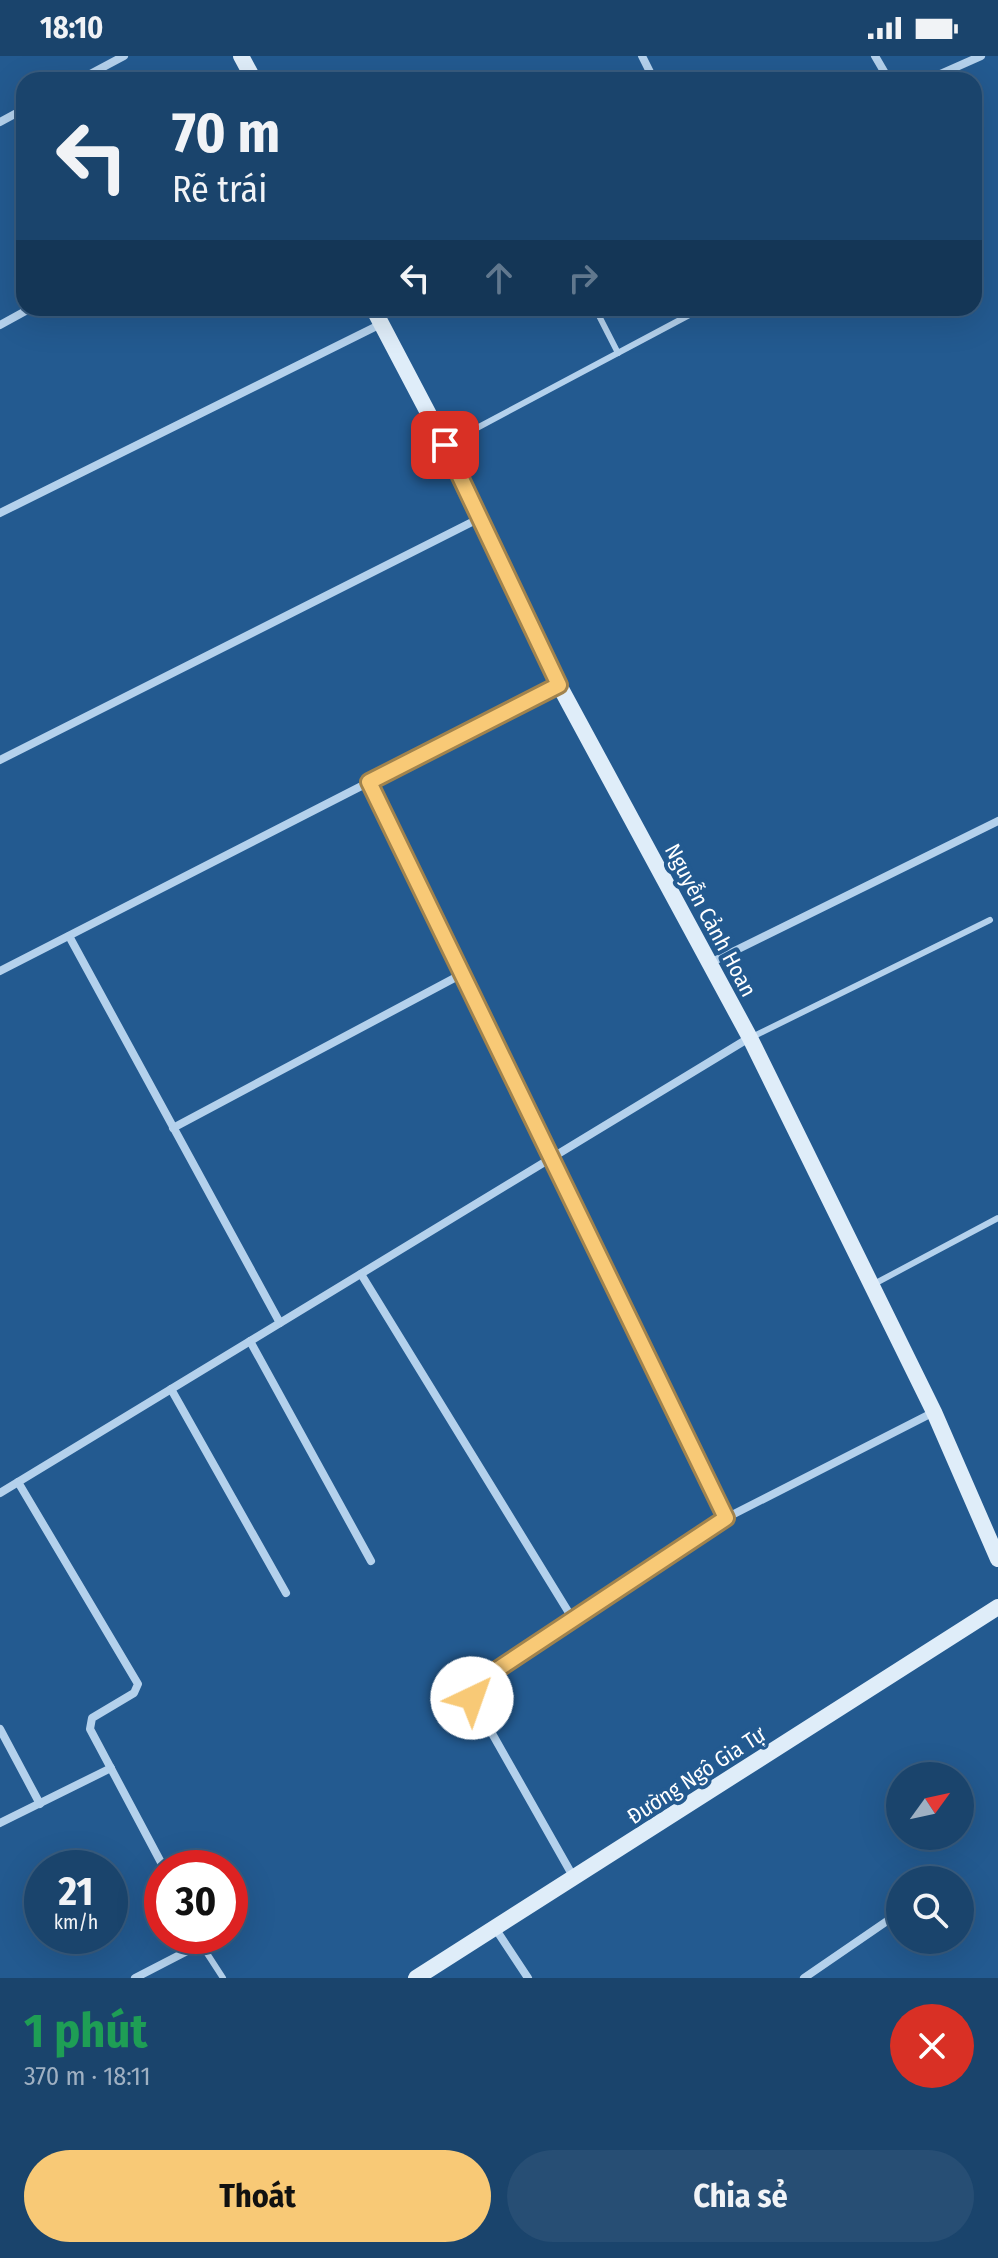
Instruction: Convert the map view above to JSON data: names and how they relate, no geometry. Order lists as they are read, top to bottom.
{
  "streets": {
    "street": ["Nguyễn Cảnh Hoan", "Đường Ngô Gia Tự"]
  },
  "north": "top right",
  "page": {
    "status": "18:10",
    "turn": ["70 m", "Rẽ trái"],
    "speed": "21 km/h",
    "limit": "30",
    "heading": ["1 phút", "370 m · 18:11"],
    "buttons": ["Thoát", "Chia sẻ"]
  }
}
